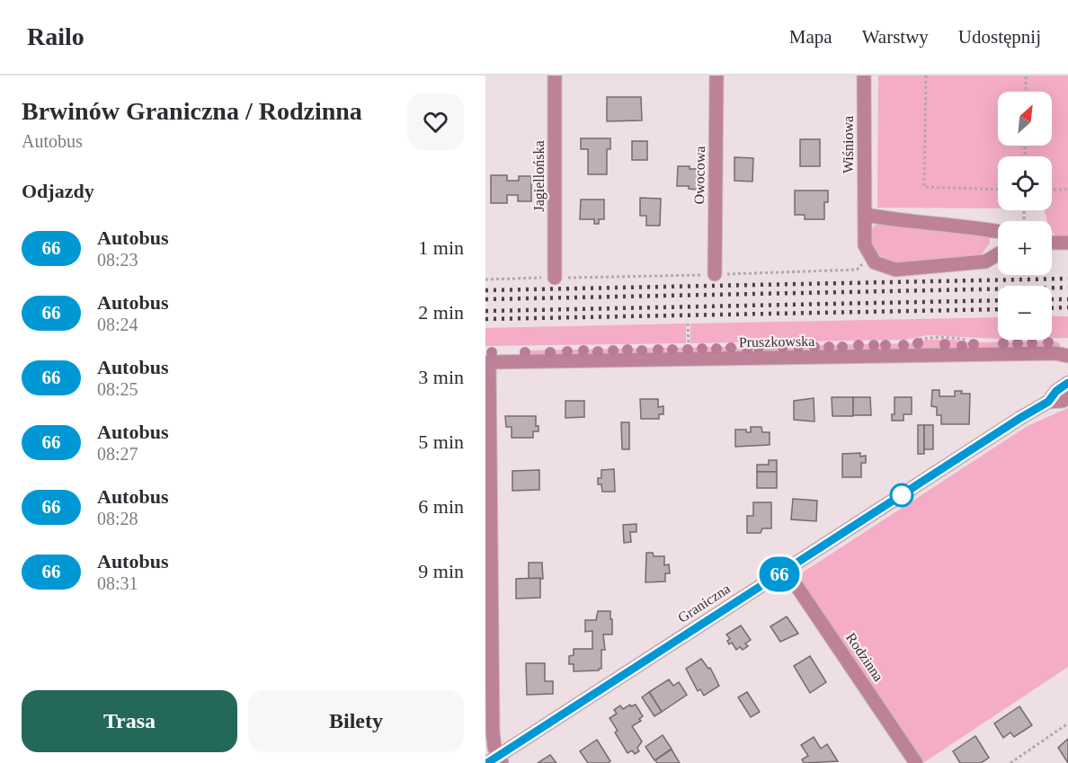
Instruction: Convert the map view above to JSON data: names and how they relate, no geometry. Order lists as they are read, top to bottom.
{
  "streets": {
    "street": [
      "Wiśniowa",
      "Owocowa",
      "Jagiellońska",
      "Pruszkowska",
      "Graniczna",
      "Rodzinna"
    ]
  },
  "crossings": [
    ["Graniczna", "Rodzinna"]
  ],
  "lines": ["bus line 66"],
  "north": "top right",
  "page": {
    "header": "Railo",
    "nav": ["Mapa", "Warstwy", "Udostępnij"],
    "heading": [
      ["Brwinów Graniczna / Rodzinna", "Autobus"],
      "Odjazdy"
    ],
    "on_map": "66",
    "map_buttons": ["+", "−"],
    "list": [
      {
        "mark": "66",
        "name": "Autobus",
        "note": "08:23",
        "value": "1 min"
      },
      {
        "mark": "66",
        "name": "Autobus",
        "note": "08:24",
        "value": "2 min"
      },
      {
        "mark": "66",
        "name": "Autobus",
        "note": "08:25",
        "value": "3 min"
      },
      {
        "mark": "66",
        "name": "Autobus",
        "note": "08:27",
        "value": "5 min"
      },
      {
        "mark": "66",
        "name": "Autobus",
        "note": "08:28",
        "value": "6 min"
      },
      {
        "mark": "66",
        "name": "Autobus",
        "note": "08:31",
        "value": "9 min"
      }
    ],
    "buttons": ["Trasa", "Bilety"]
  }
}
